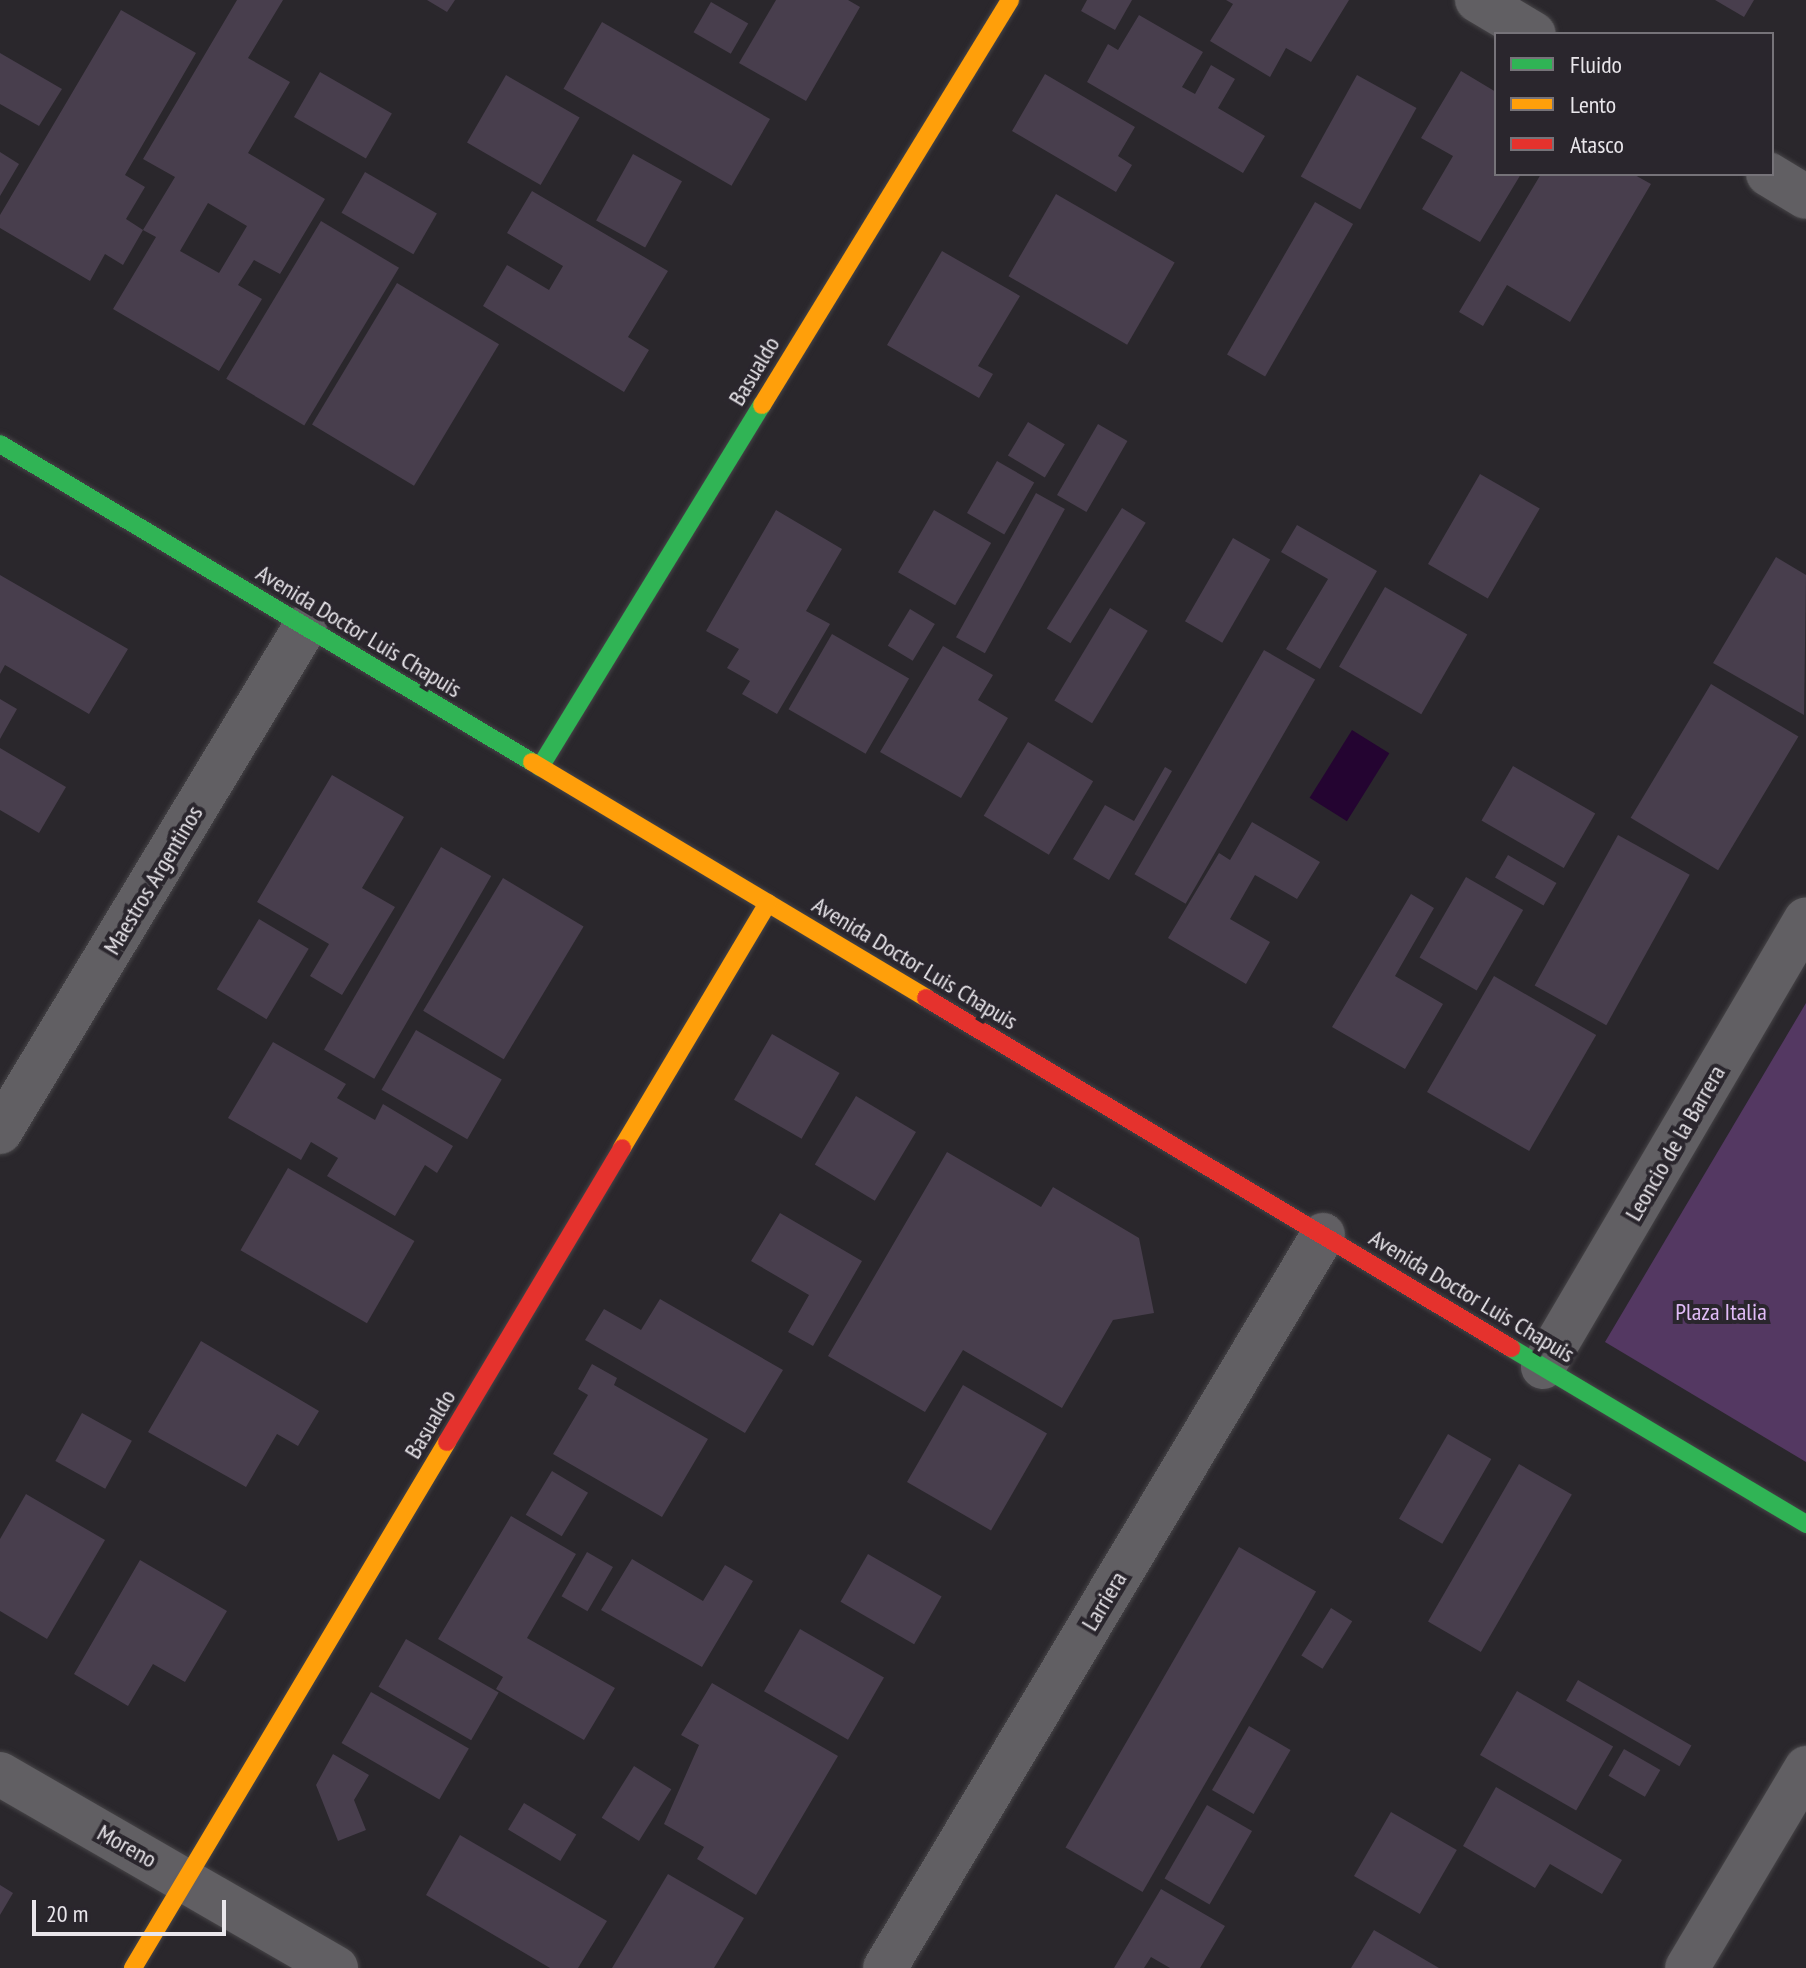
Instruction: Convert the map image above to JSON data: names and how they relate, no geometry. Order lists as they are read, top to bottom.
{
  "streets": {
    "street": [
      "Basualdo",
      "Avenida Doctor Luis Chapuis",
      "Maestros Argentinos",
      "Leoncio de la Barrera",
      "Larriera",
      "Moreno"
    ]
  },
  "crossings": [
    ["Basualdo", "Avenida Doctor Luis Chapuis"],
    ["Basualdo", "Moreno"],
    ["Avenida Doctor Luis Chapuis", "Maestros Argentinos"],
    ["Avenida Doctor Luis Chapuis", "Leoncio de la Barrera"],
    ["Avenida Doctor Luis Chapuis", "Larriera"]
  ],
  "parks": ["Plaza Italia"],
  "legend": ["Fluido", "Lento", "Atasco"],
  "scale_bar": "20 m"
}
